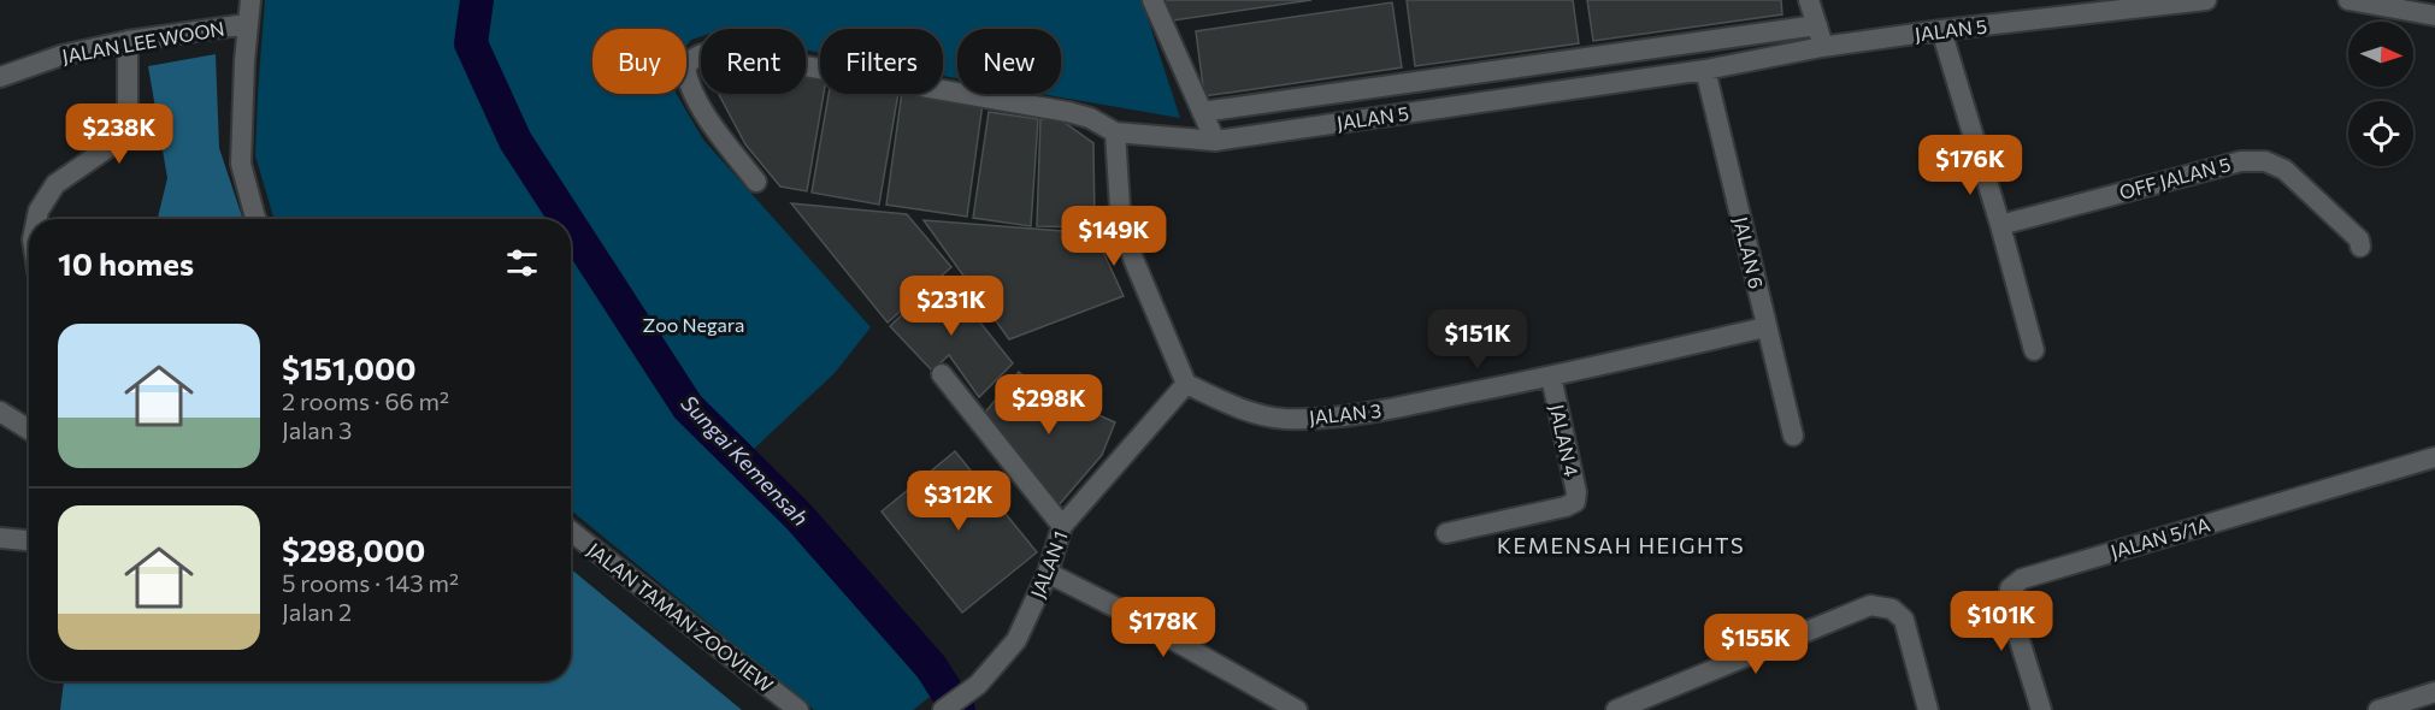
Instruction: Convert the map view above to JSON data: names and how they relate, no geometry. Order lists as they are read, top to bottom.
{
  "streets": {
    "street": [
      "JALAN 5",
      "JALAN LEE WOON",
      "OFF JALAN 5",
      "JALAN 6",
      "JALAN 3",
      "JALAN 4",
      "JALAN 5/1A",
      "JALAN 1",
      "JALAN TAMAN ZOOVIEW"
    ]
  },
  "crossings": [
    ["JALAN 5", "JALAN 6"],
    ["JALAN 6", "JALAN 3"],
    ["JALAN 3", "JALAN 4"],
    ["JALAN 3", "JALAN 1"]
  ],
  "districts": ["KEMENSAH HEIGHTS"],
  "water": ["Sungai Kemensah"],
  "parks": ["Zoo Negara"],
  "north": "right",
  "page": {
    "chip": [
      "Buy",
      "Rent",
      "Filters",
      "New"
    ],
    "price": [
      "$238K",
      "$176K",
      "$149K",
      "$231K",
      "$151K",
      "$298K",
      "$312K",
      "$101K",
      "$178K",
      "$155K"
    ],
    "heading": "10 homes",
    "list": [
      {
        "name": "$151,000",
        "note": "2 rooms · 66 m² · Jalan 3"
      },
      {
        "name": "$298,000",
        "note": "5 rooms · 143 m² · Jalan 2"
      }
    ]
  }
}
